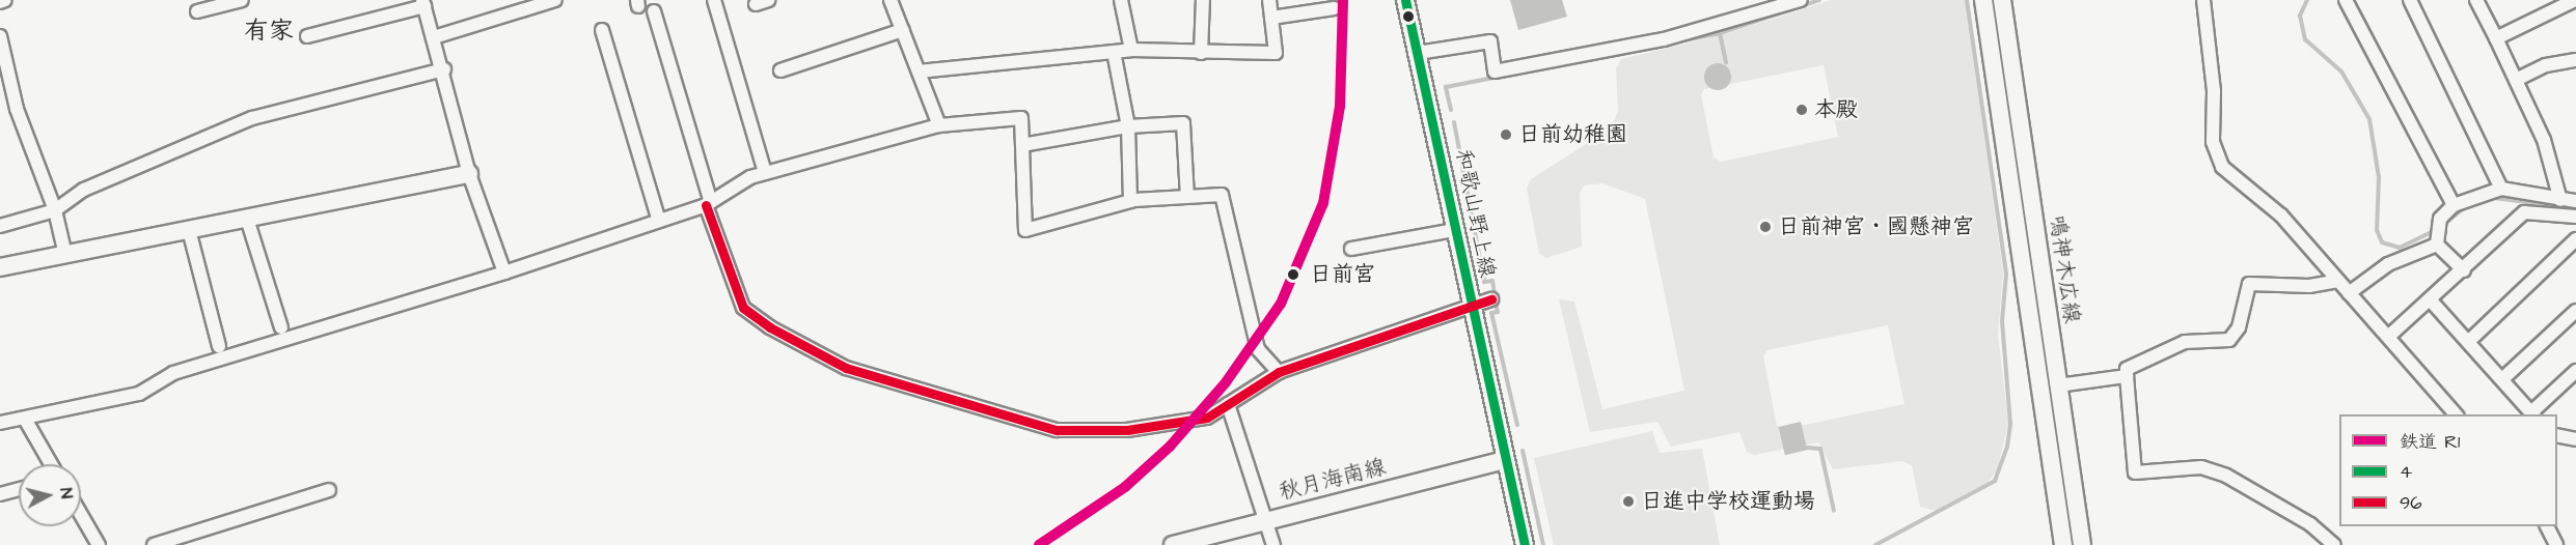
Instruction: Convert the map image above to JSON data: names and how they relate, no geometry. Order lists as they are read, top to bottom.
{
  "streets": {
    "main road": ["和歌山野上線", "鳴神木広線", "秋月海南線"]
  },
  "crossings": [
    ["和歌山野上線", "秋月海南線"]
  ],
  "districts": ["有家"],
  "places": [
    "本殿",
    "日前幼稚園",
    "日前神宮・國懸神宮",
    "日前宮",
    "日進中学校運動場"
  ],
  "lines": ["rail line R1", "transit line 4", "transit line 96"],
  "legend": ["鉄道 R1", "4", "96"],
  "north": "right"
}
